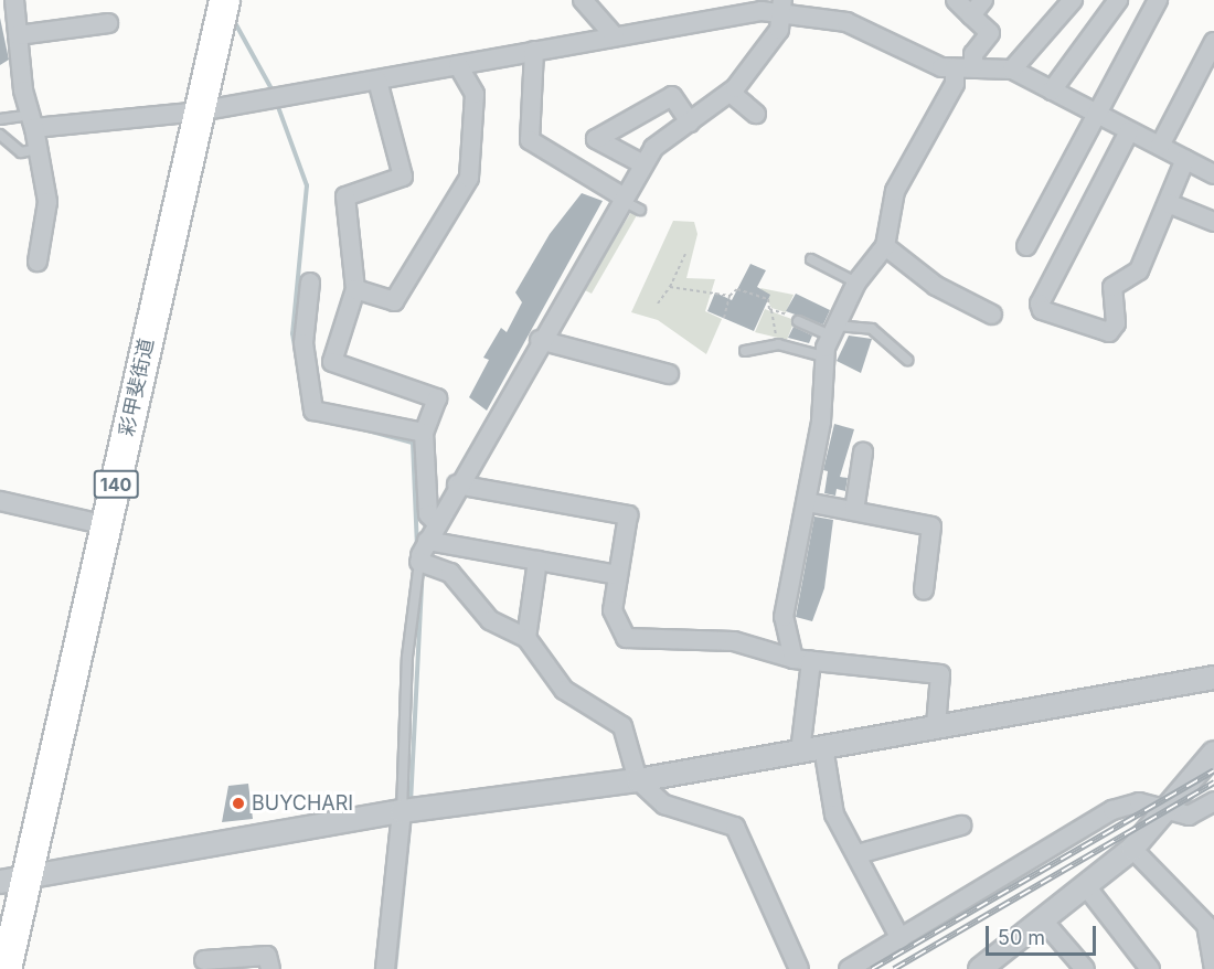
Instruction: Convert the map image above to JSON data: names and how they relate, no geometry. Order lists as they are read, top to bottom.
{
  "streets": {
    "highway": ["彩甲斐街道", "140"]
  },
  "places": ["BUYCHARI"],
  "scale_bar": "50 m"
}
